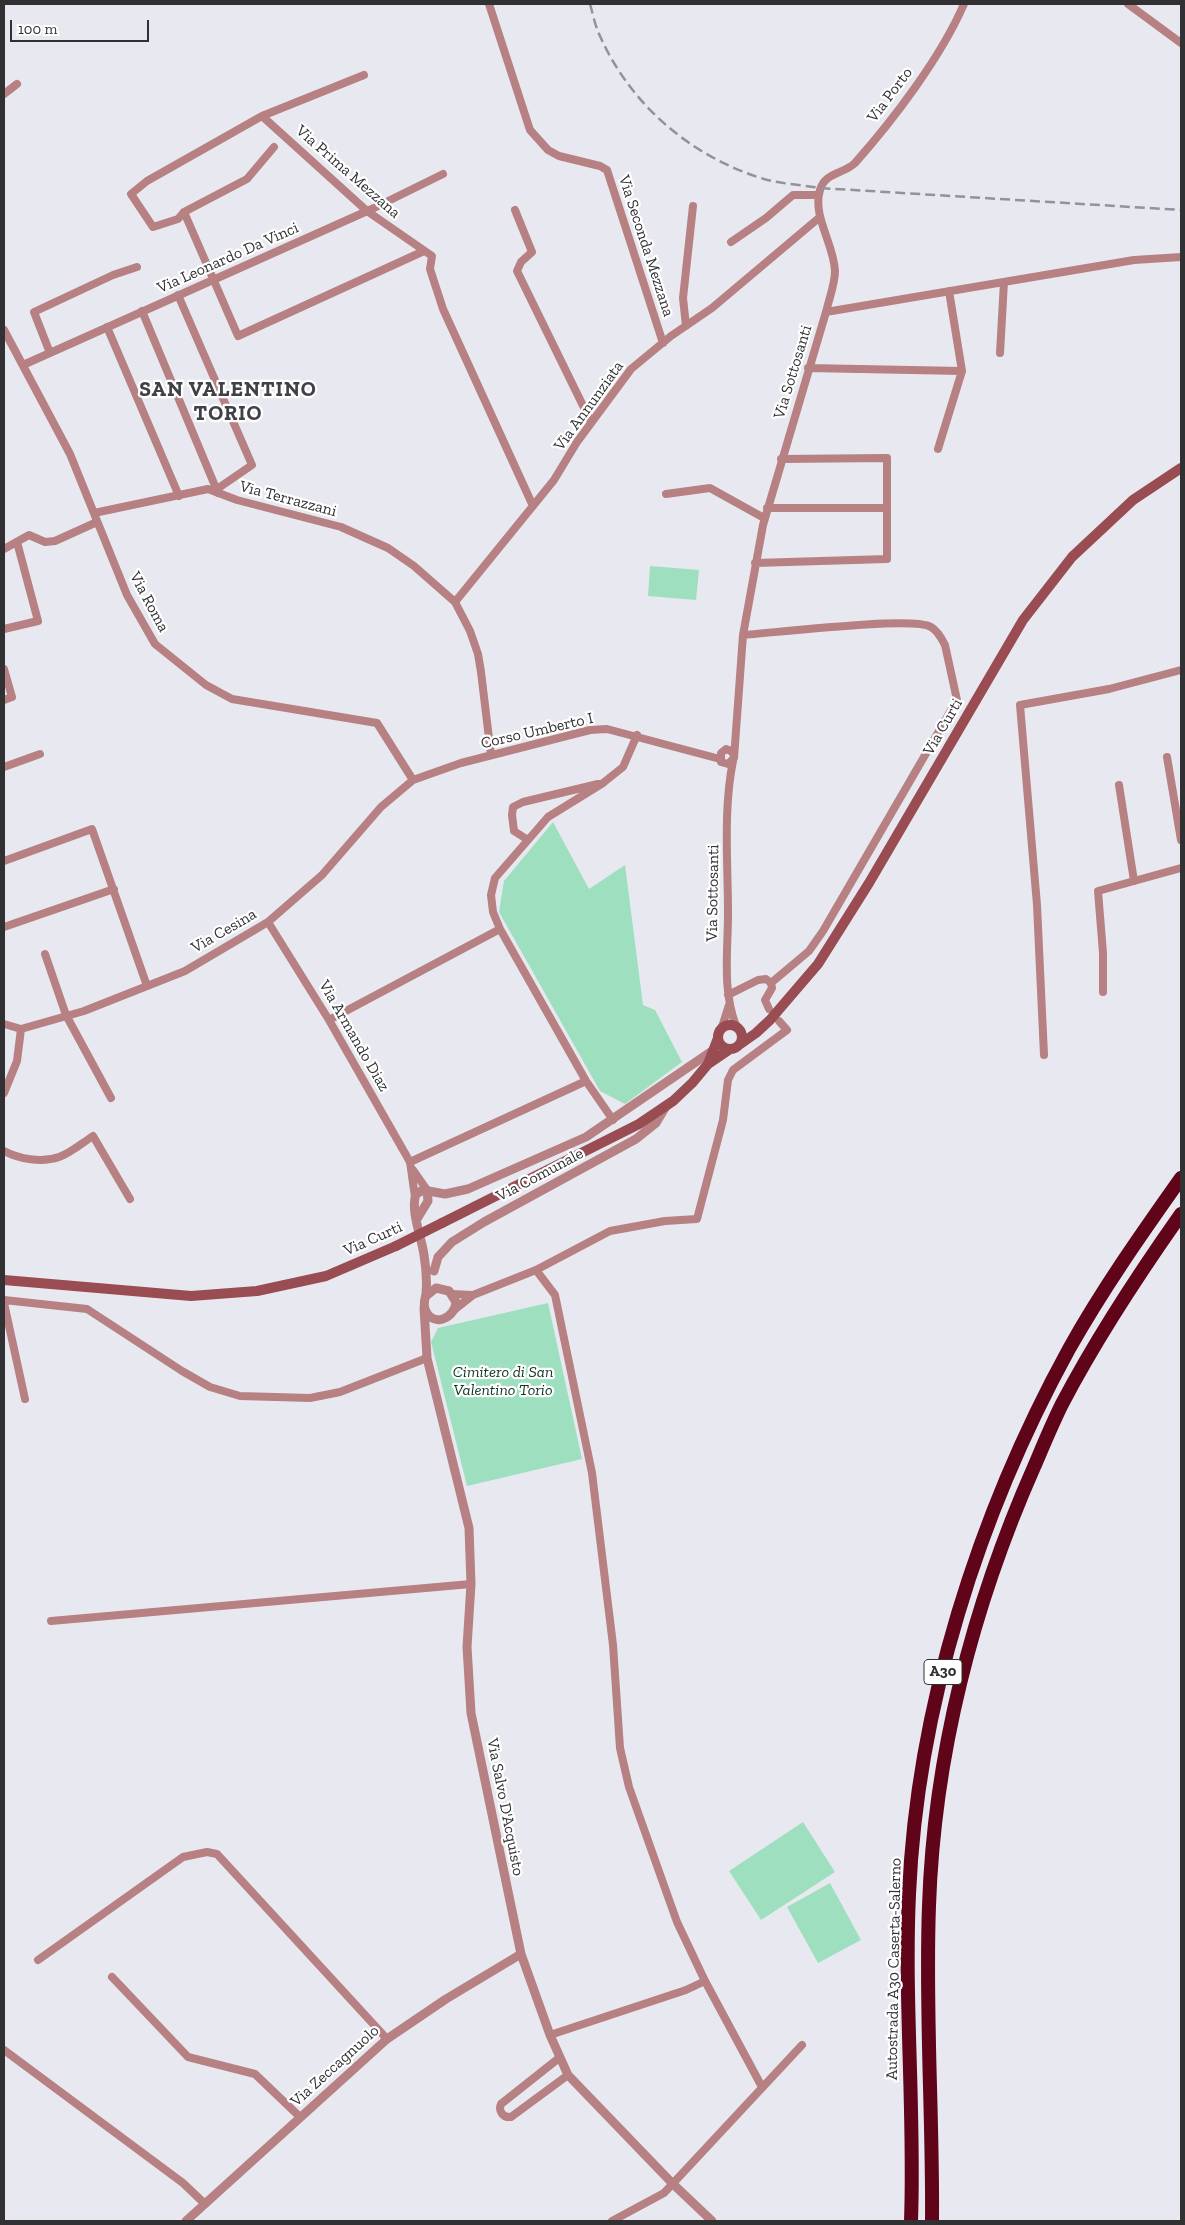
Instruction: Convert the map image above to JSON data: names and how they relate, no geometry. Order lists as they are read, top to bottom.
{
  "streets": {
    "highway": ["A30", "Autostrada A30 Caserta-Salerno"],
    "main road": ["Via Curti"],
    "street": [
      "Via Porto",
      "Via Prima Mezzana",
      "Via Seconda Mezzana",
      "Via Leonardo Da Vinci",
      "Via Sottosanti",
      "Via Annunziata",
      "Via Terrazzani",
      "Via Roma",
      "Corso Umberto I",
      "Via Cesina",
      "Via Armando Diaz",
      "Via Comunale",
      "Via Salvo D'Acquisto",
      "Via Zeccagnuolo"
    ]
  },
  "crossings": [
    ["Via Prima Mezzana", "Via Leonardo Da Vinci"],
    ["Via Seconda Mezzana", "Via Annunziata"],
    ["Via Leonardo Da Vinci", "Via Roma"],
    ["Via Sottosanti", "Via Curti"],
    ["Via Sottosanti", "Corso Umberto I"],
    ["Via Annunziata", "Via Terrazzani"],
    ["Via Terrazzani", "Via Roma"],
    ["Via Roma", "Corso Umberto I"],
    ["Via Roma", "Via Cesina"],
    ["Via Curti", "Via Comunale"],
    ["Corso Umberto I", "Via Cesina"],
    ["Via Cesina", "Via Armando Diaz"],
    ["Via Salvo D'Acquisto", "Via Zeccagnuolo"]
  ],
  "districts": ["SAN VALENTINO TORIO"],
  "parks": ["Cimitero di San Valentino Torio"],
  "scale_bar": "100 m"
}
